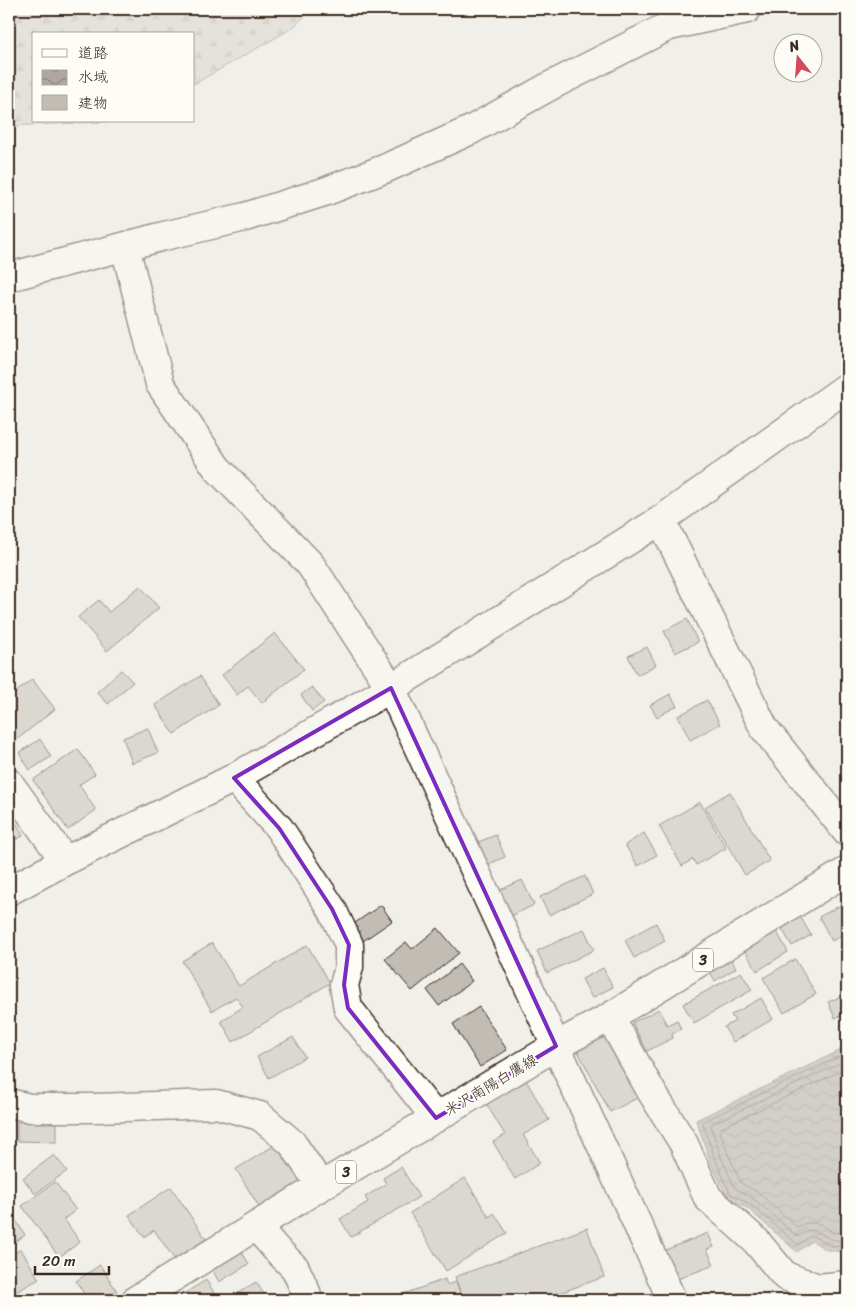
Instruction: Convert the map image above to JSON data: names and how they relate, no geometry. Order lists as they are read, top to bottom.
{
  "streets": {
    "street": ["3", "米沢南陽白鷹線"]
  },
  "legend": ["道路", "水域", "建物"],
  "scale_bar": "20 m",
  "north": "top"
}
